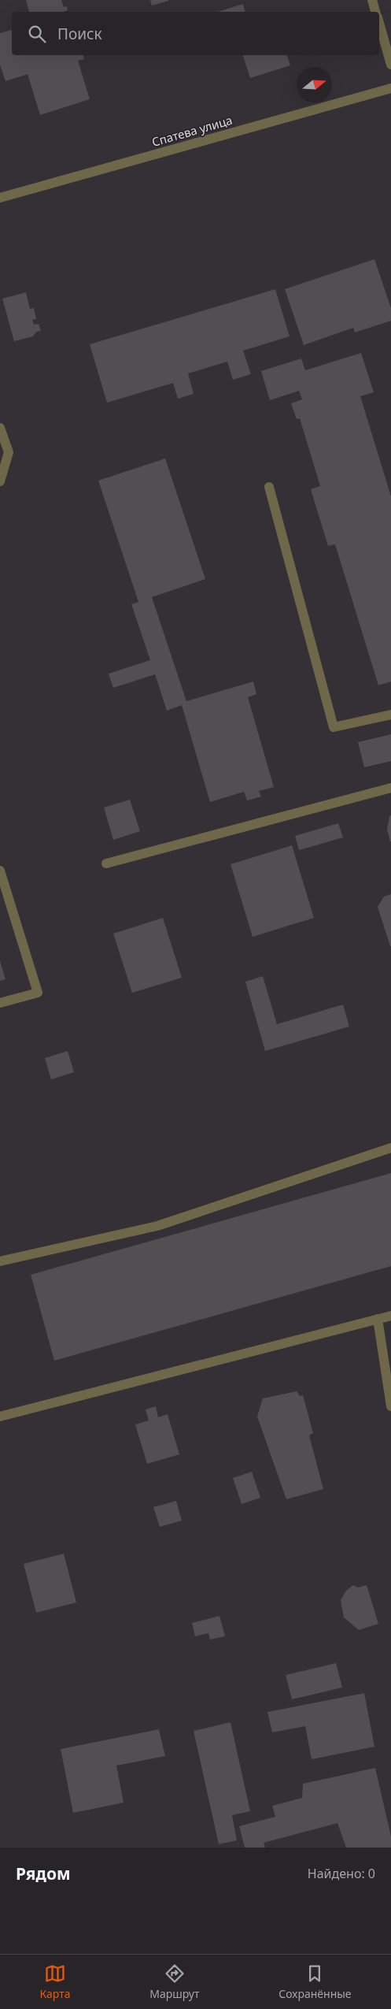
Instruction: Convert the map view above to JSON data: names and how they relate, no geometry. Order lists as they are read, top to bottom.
{
  "streets": {
    "street": ["Спатева улица"]
  },
  "north": "right",
  "page": {
    "search": "Поиск",
    "heading": ["Рядом", "Найдено: 0"],
    "nav": ["Карта", "Маршрут", "Сохранённые"]
  }
}
